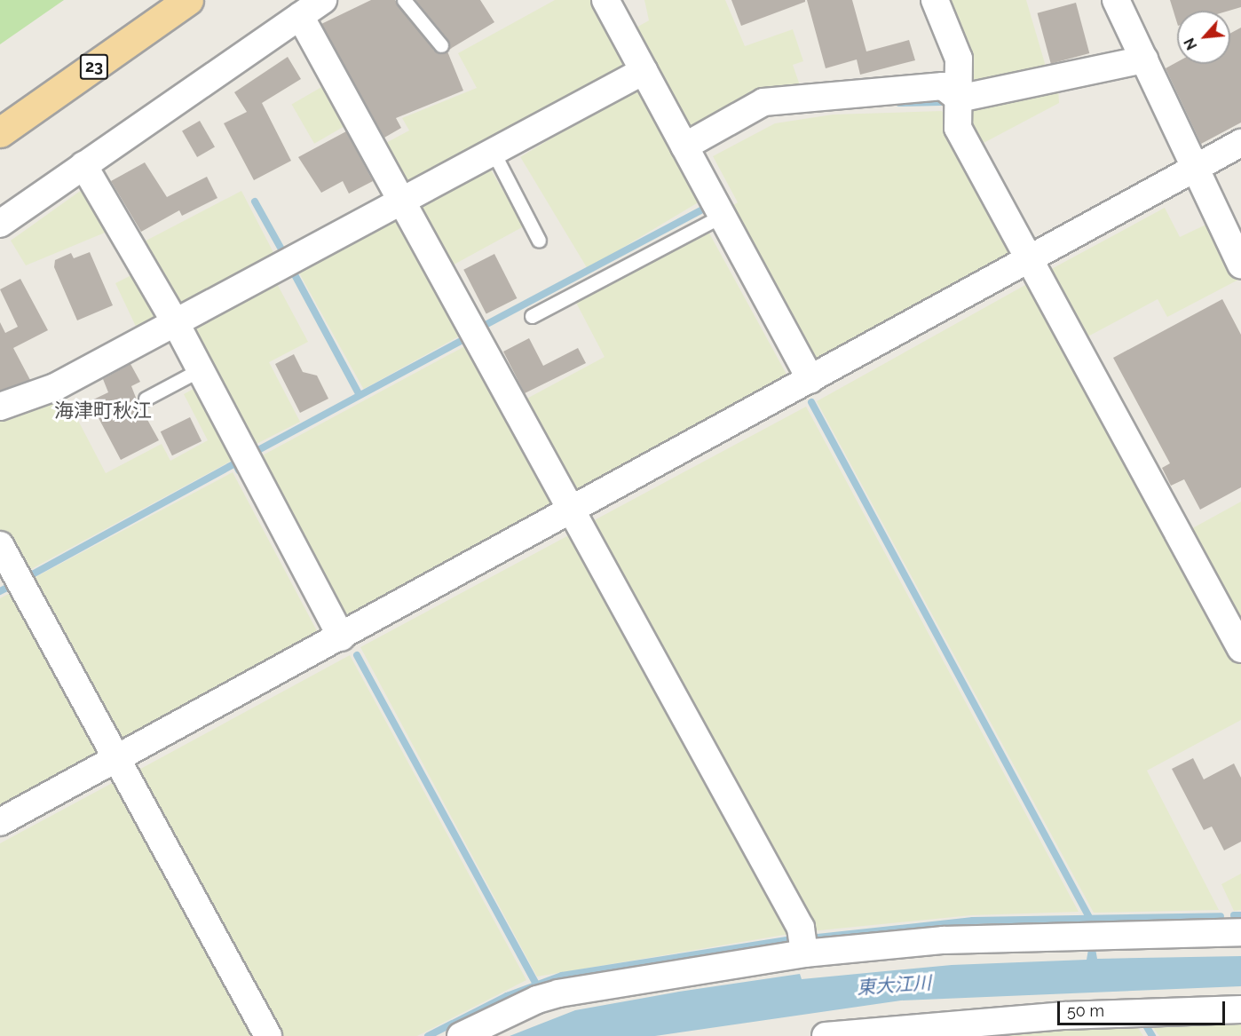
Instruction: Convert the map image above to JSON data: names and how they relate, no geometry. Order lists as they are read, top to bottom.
{
  "streets": {
    "main road": ["23"]
  },
  "districts": ["海津町秋江"],
  "water": ["東大江川"],
  "scale_bar": "50 m",
  "north": "bottom left"
}
